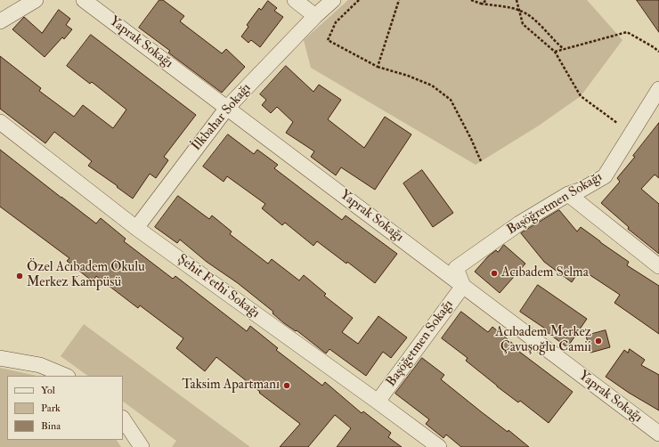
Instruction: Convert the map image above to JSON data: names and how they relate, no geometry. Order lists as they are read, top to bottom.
{
  "streets": {
    "street": [
      "Yaprak Sokağı",
      "İlkbahar Sokağı",
      "Başöğretmen Sokağı",
      "Şehit Fethi Sokağı",
      "Başöğetmen Sokağı"
    ]
  },
  "crossings": [
    ["Yaprak Sokağı", "İlkbahar Sokağı"],
    ["Yaprak Sokağı", "Başöğretmen Sokağı"],
    ["Yaprak Sokağı", "Başöğetmen Sokağı"],
    ["İlkbahar Sokağı", "Şehit Fethi Sokağı"],
    ["Başöğretmen Sokağı", "Başöğetmen Sokağı"],
    ["Şehit Fethi Sokağı", "Başöğetmen Sokağı"]
  ],
  "places": [
    "Acıbadem Selma",
    "Özel Acıbadem Okulu Merkez Kampüsü",
    "Acıbadem Merkez Çavuşoğlu Camii",
    "Taksim Apartmanı"
  ],
  "legend": ["Yol", "Park", "Bina"]
}
